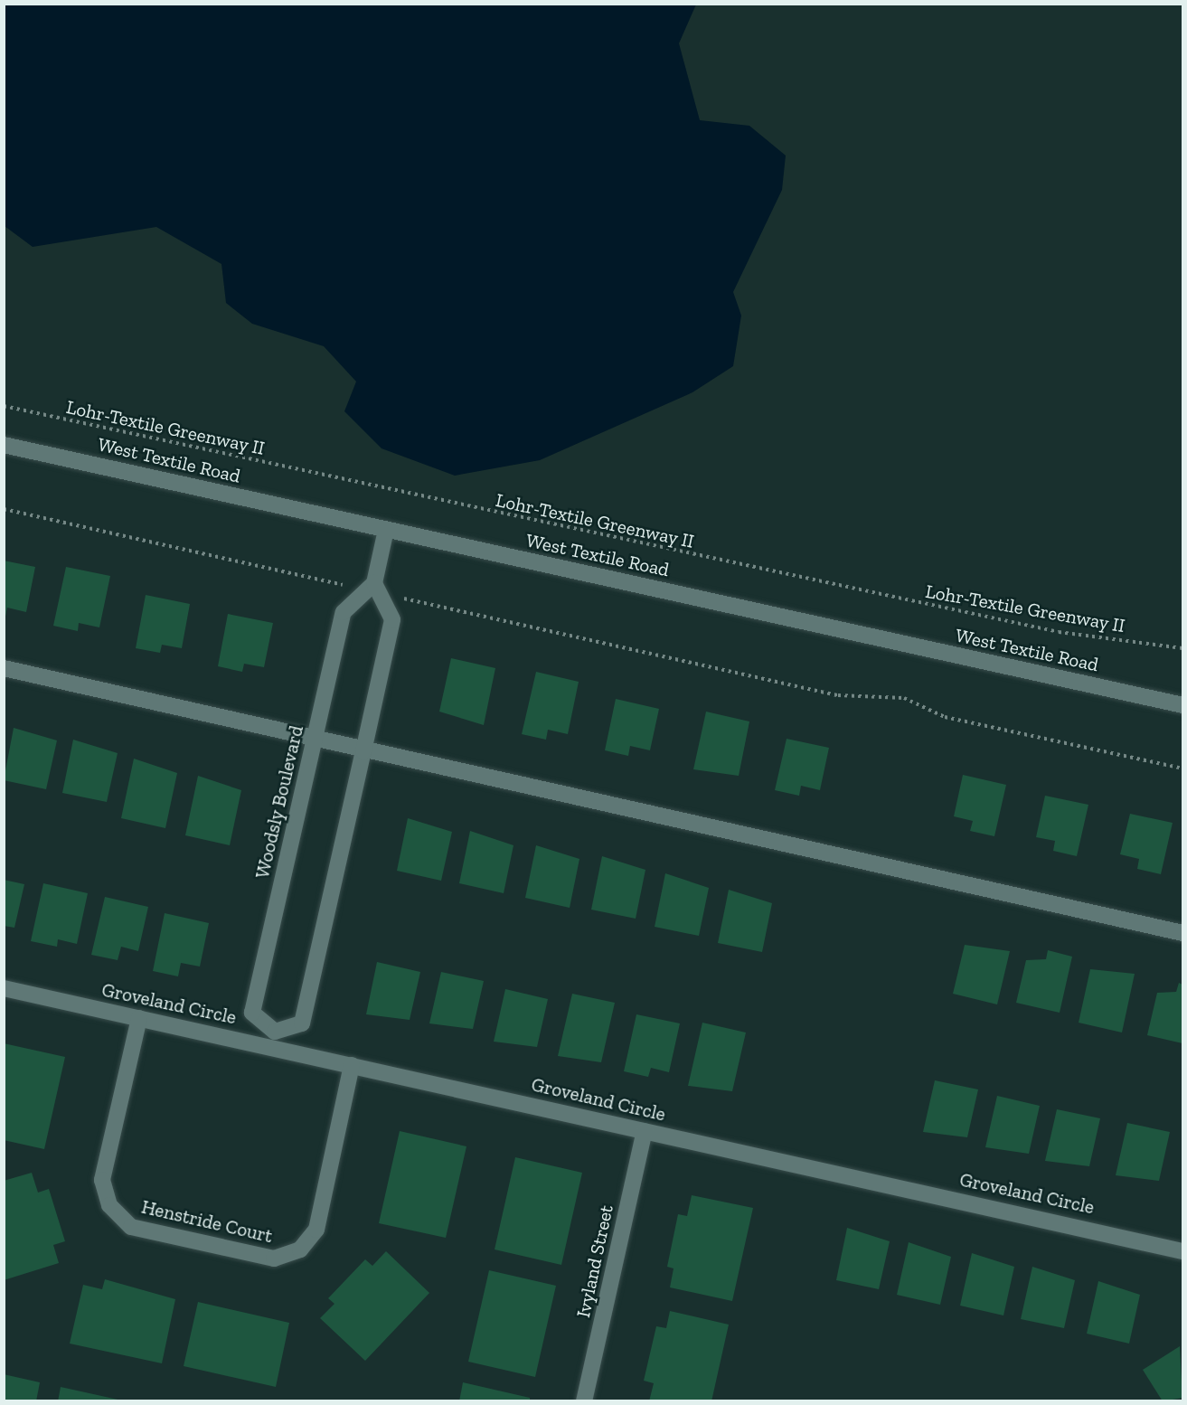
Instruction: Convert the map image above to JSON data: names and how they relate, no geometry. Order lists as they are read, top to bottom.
{
  "streets": {
    "street": [
      "West Textile Road",
      "Woodsly Boulevard",
      "Groveland Circle",
      "Henstride Court",
      "Ivyland Street"
    ],
    "path": ["Lohr-Textile Greenway II"]
  },
  "crossings": [
    ["Woodsly Boulevard", "Groveland Circle"],
    ["Groveland Circle", "Henstride Court"],
    ["Groveland Circle", "Ivyland Street"]
  ]
}
